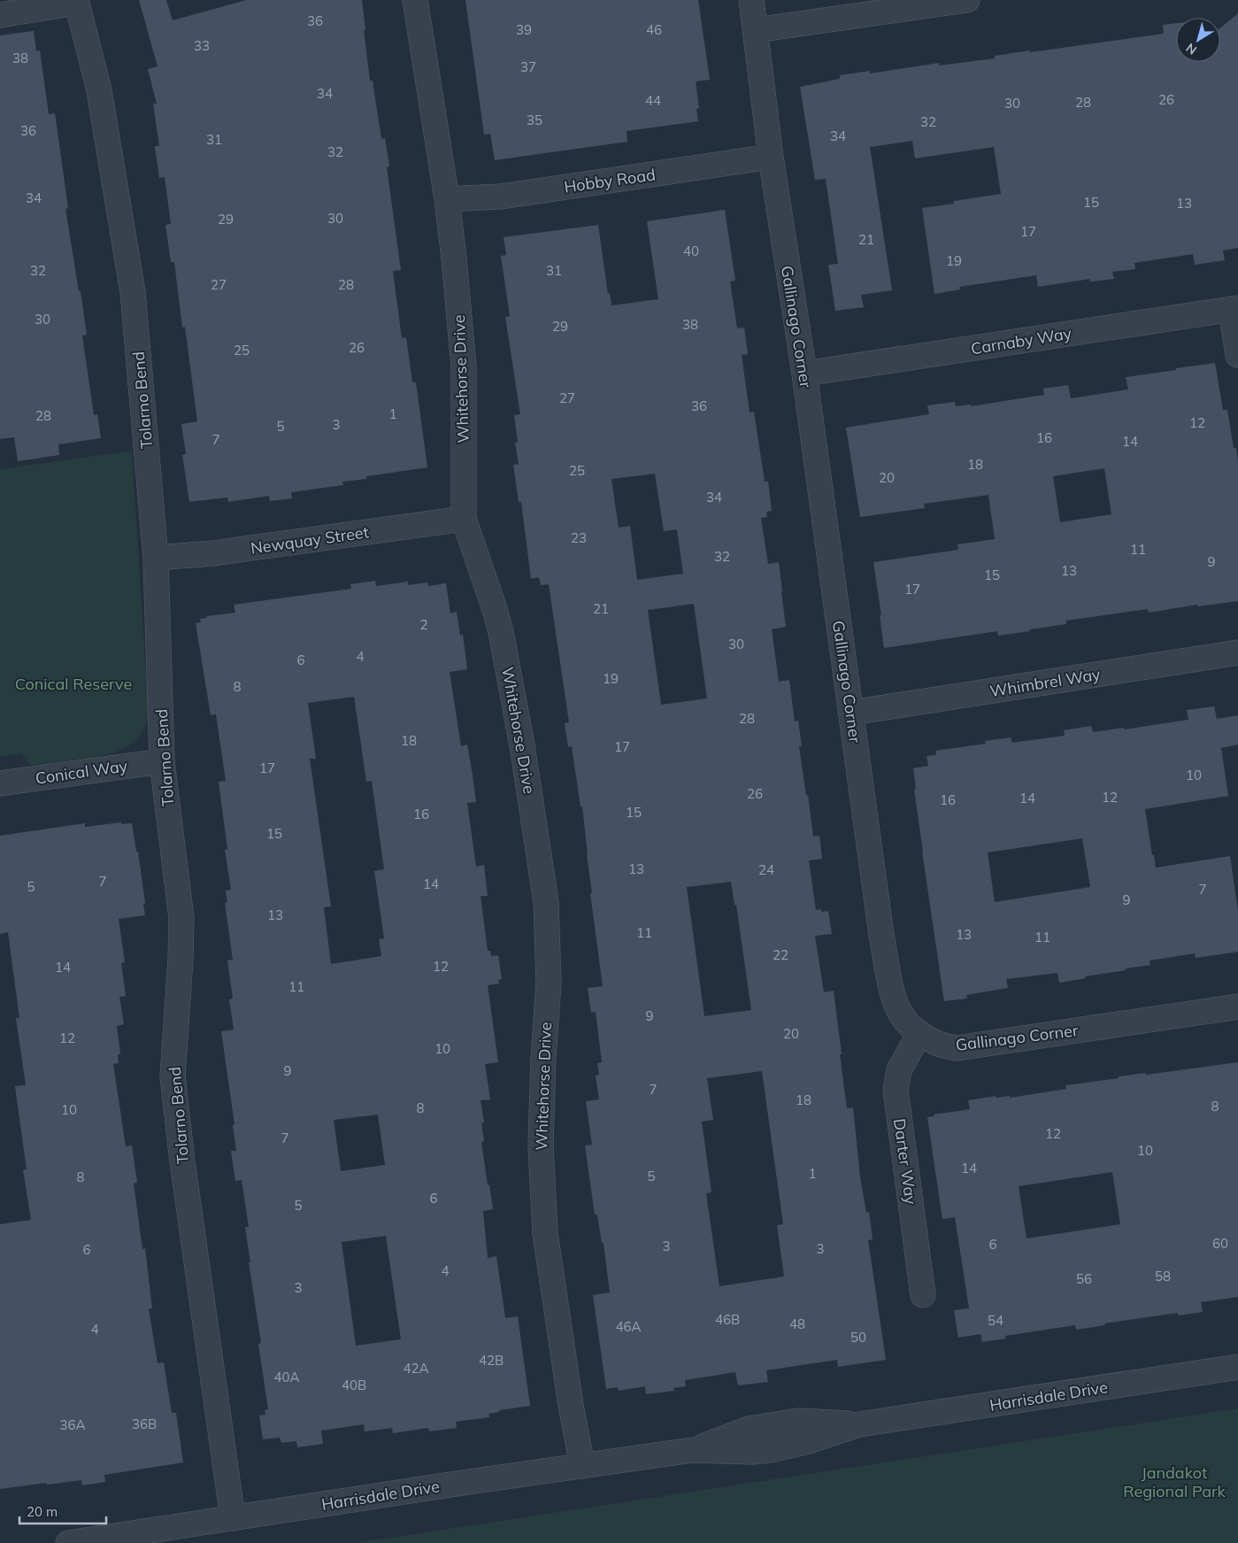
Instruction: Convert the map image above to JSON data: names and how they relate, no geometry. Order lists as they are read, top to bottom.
{
  "streets": {
    "street": [
      "Hobby Road",
      "Gallinago Corner",
      "Carnaby Way",
      "Whitehorse Drive",
      "Tolarno Bend",
      "Newquay Street",
      "Whimbrel Way",
      "Conical Way",
      "Darter Way",
      "Harrisdale Drive"
    ]
  },
  "crossings": [
    ["Hobby Road", "Gallinago Corner"],
    ["Hobby Road", "Whitehorse Drive"],
    ["Gallinago Corner", "Carnaby Way"],
    ["Gallinago Corner", "Whimbrel Way"],
    ["Gallinago Corner", "Darter Way"],
    ["Whitehorse Drive", "Newquay Street"],
    ["Whitehorse Drive", "Harrisdale Drive"],
    ["Tolarno Bend", "Newquay Street"],
    ["Tolarno Bend", "Conical Way"],
    ["Tolarno Bend", "Harrisdale Drive"]
  ],
  "parks": ["Conical Reserve", "Jandakot Regional Park"],
  "house_numbers": [
    "36",
    "39",
    "46",
    "33",
    "38",
    "37",
    "34",
    "26",
    "44",
    "28",
    "30",
    "35",
    "32",
    "36",
    "34",
    "31",
    "32",
    "34",
    "15",
    "13",
    "30",
    "29",
    "17",
    "21",
    "40",
    "19",
    "32",
    "31",
    "27",
    "28",
    "30",
    "38",
    "29",
    "26",
    "25",
    "27",
    "36",
    "1",
    "28",
    "12",
    "3",
    "5",
    "16",
    "7",
    "14",
    "18",
    "25",
    "20",
    "34",
    "23",
    "11",
    "32",
    "9",
    "13",
    "15",
    "17",
    "21",
    "2",
    "30",
    "4",
    "6",
    "19",
    "8",
    "28",
    "18",
    "17",
    "17",
    "10",
    "26",
    "12",
    "14",
    "16",
    "15",
    "16",
    "15",
    "13",
    "24",
    "7",
    "14",
    "5",
    "7",
    "9",
    "13",
    "11",
    "13",
    "11",
    "22",
    "12",
    "14",
    "11",
    "9",
    "20",
    "12",
    "10",
    "9",
    "7",
    "18",
    "8",
    "8",
    "10",
    "12",
    "7",
    "10",
    "14",
    "1",
    "5",
    "8",
    "6",
    "5",
    "60",
    "6",
    "3",
    "3",
    "6",
    "4",
    "58",
    "56",
    "3",
    "46B",
    "54",
    "48",
    "46A",
    "4",
    "50",
    "42B",
    "42A",
    "40A",
    "40B",
    "36B",
    "36A"
  ],
  "scale_bar": "20 m",
  "north": "bottom left"
}
